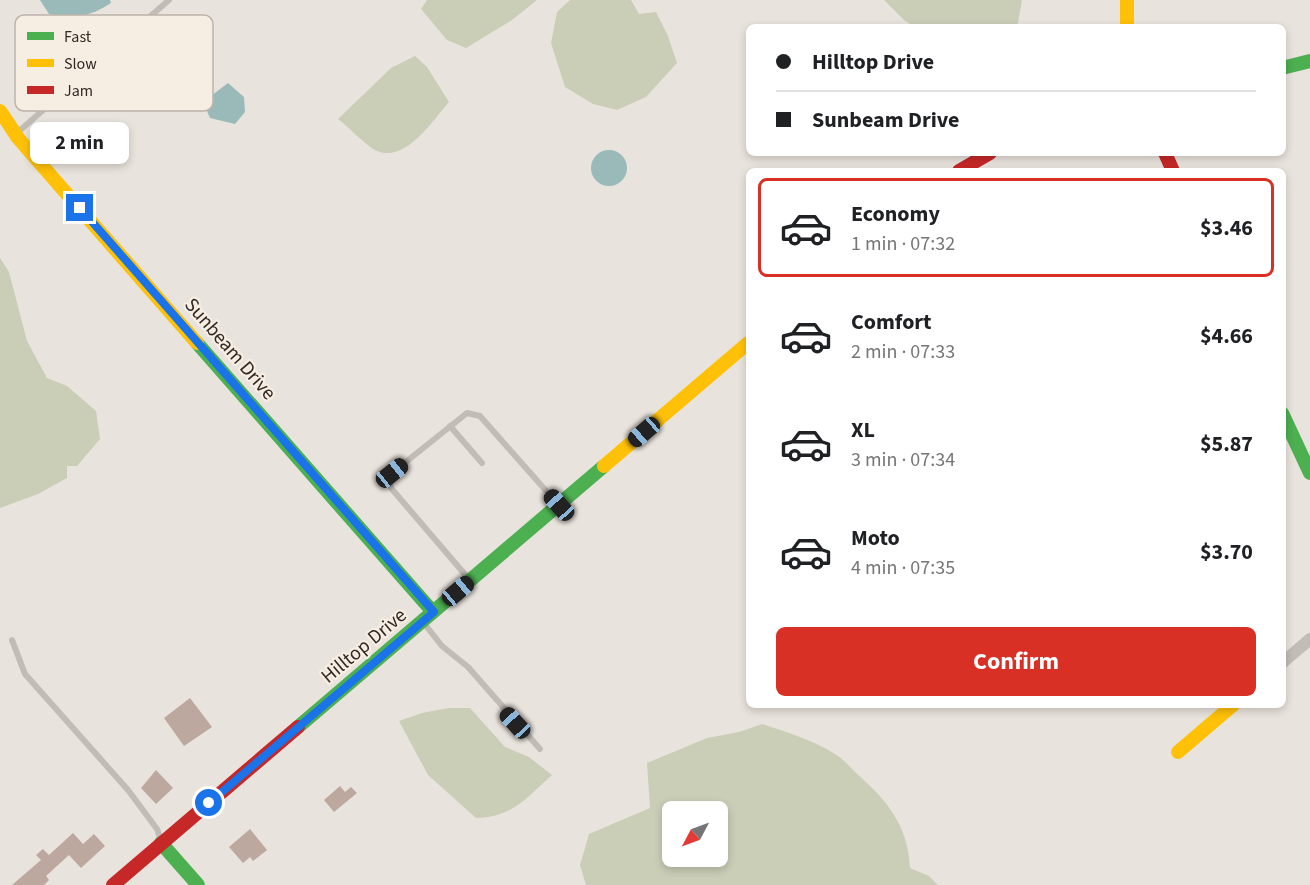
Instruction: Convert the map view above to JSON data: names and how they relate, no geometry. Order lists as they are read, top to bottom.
{
  "streets": {
    "street": ["Sunbeam Drive", "Hilltop Drive"]
  },
  "crossings": [
    ["Sunbeam Drive", "Hilltop Drive"]
  ],
  "legend": ["Fast", "Slow", "Jam"],
  "north": "bottom left",
  "page": {
    "banner": ["Hilltop Drive", "Sunbeam Drive"],
    "bubble": "2 min",
    "list": [
      {
        "name": "Economy",
        "note": "1 min · 07:32",
        "value": "$3.46"
      },
      {
        "name": "Comfort",
        "note": "2 min · 07:33",
        "value": "$4.66"
      },
      {
        "name": "XL",
        "note": "3 min · 07:34",
        "value": "$5.87"
      },
      {
        "name": "Moto",
        "note": "4 min · 07:35",
        "value": "$3.70"
      }
    ],
    "buttons": "Confirm"
  }
}
